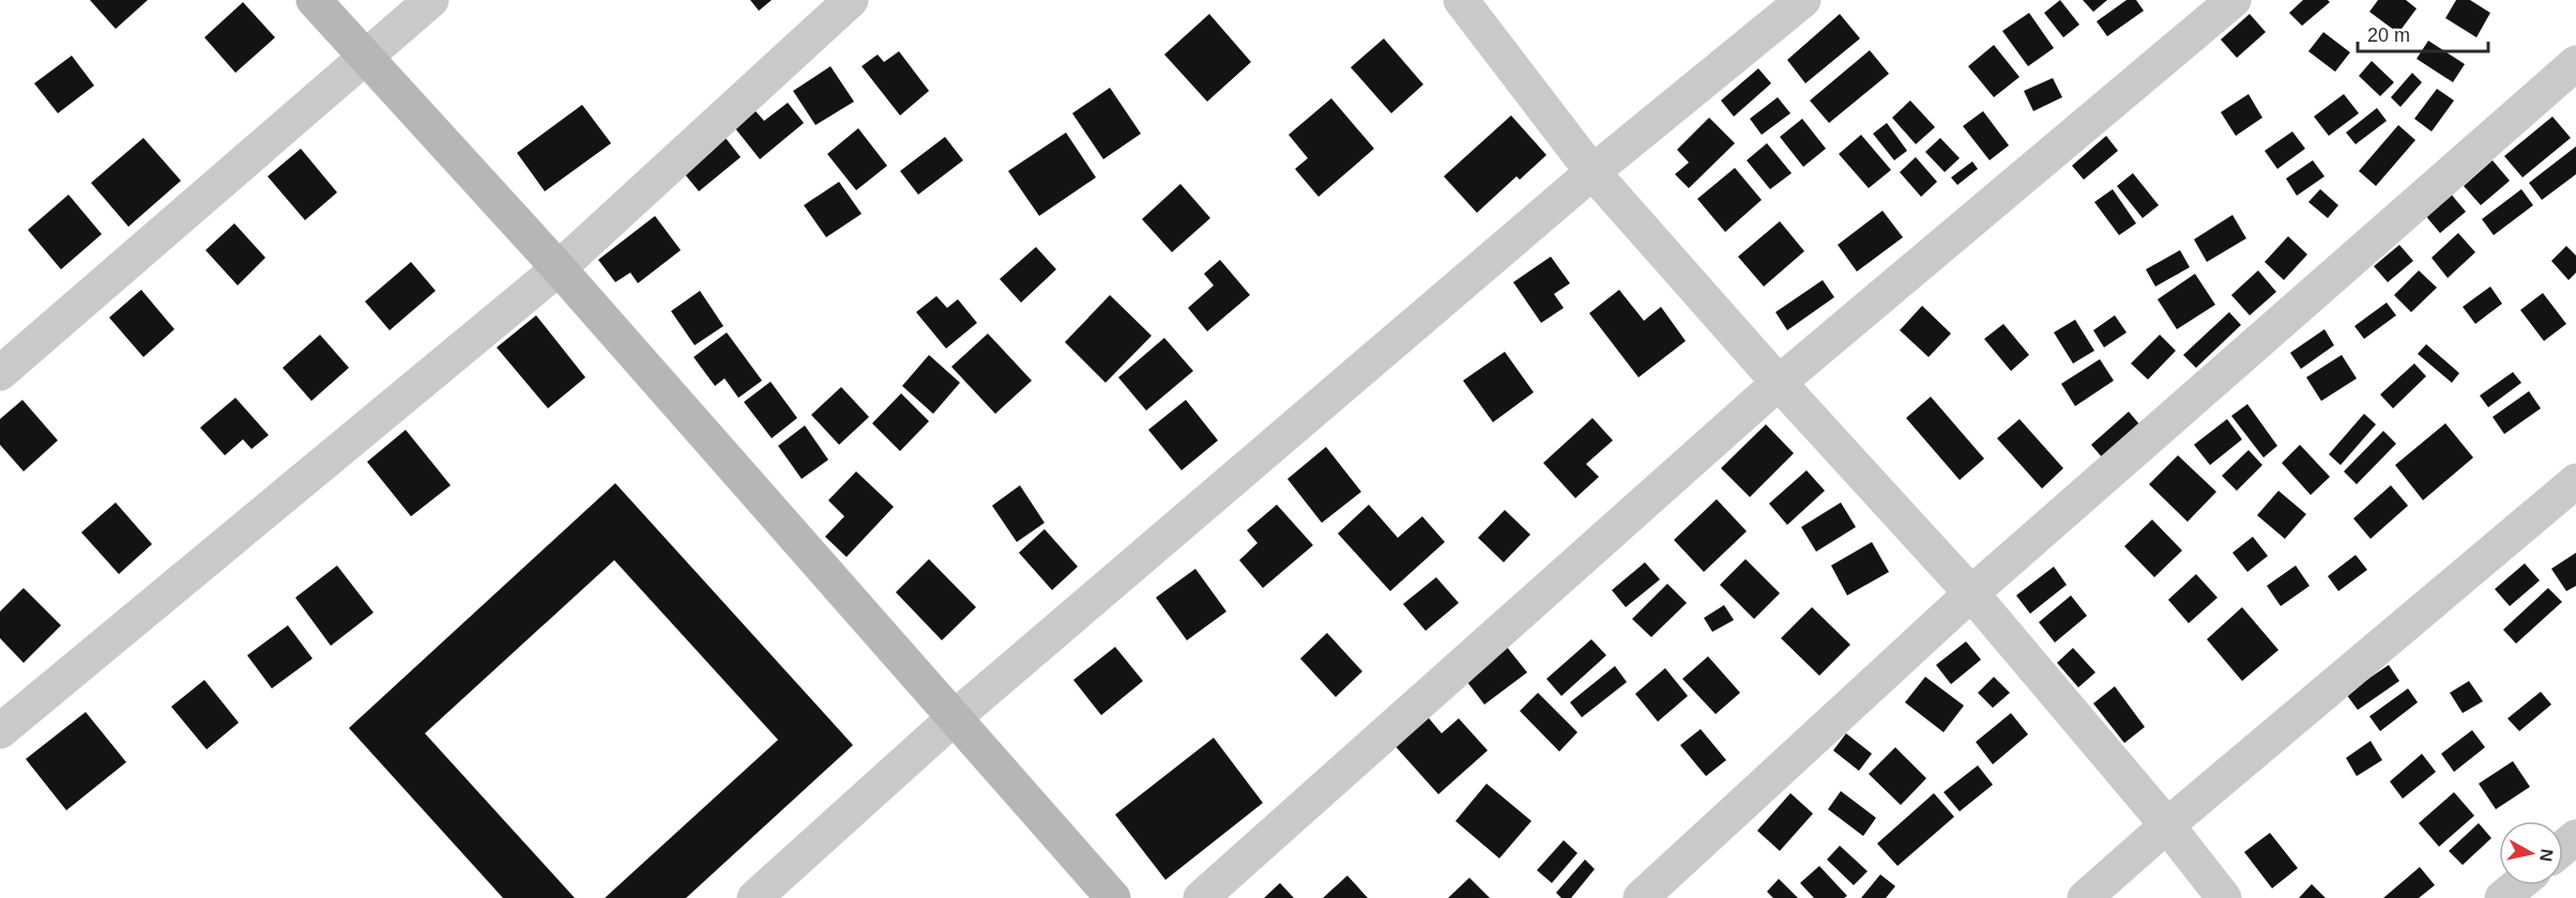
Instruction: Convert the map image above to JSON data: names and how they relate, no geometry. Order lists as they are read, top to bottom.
{
  "scale_bar": "20 m",
  "north": "right"
}
